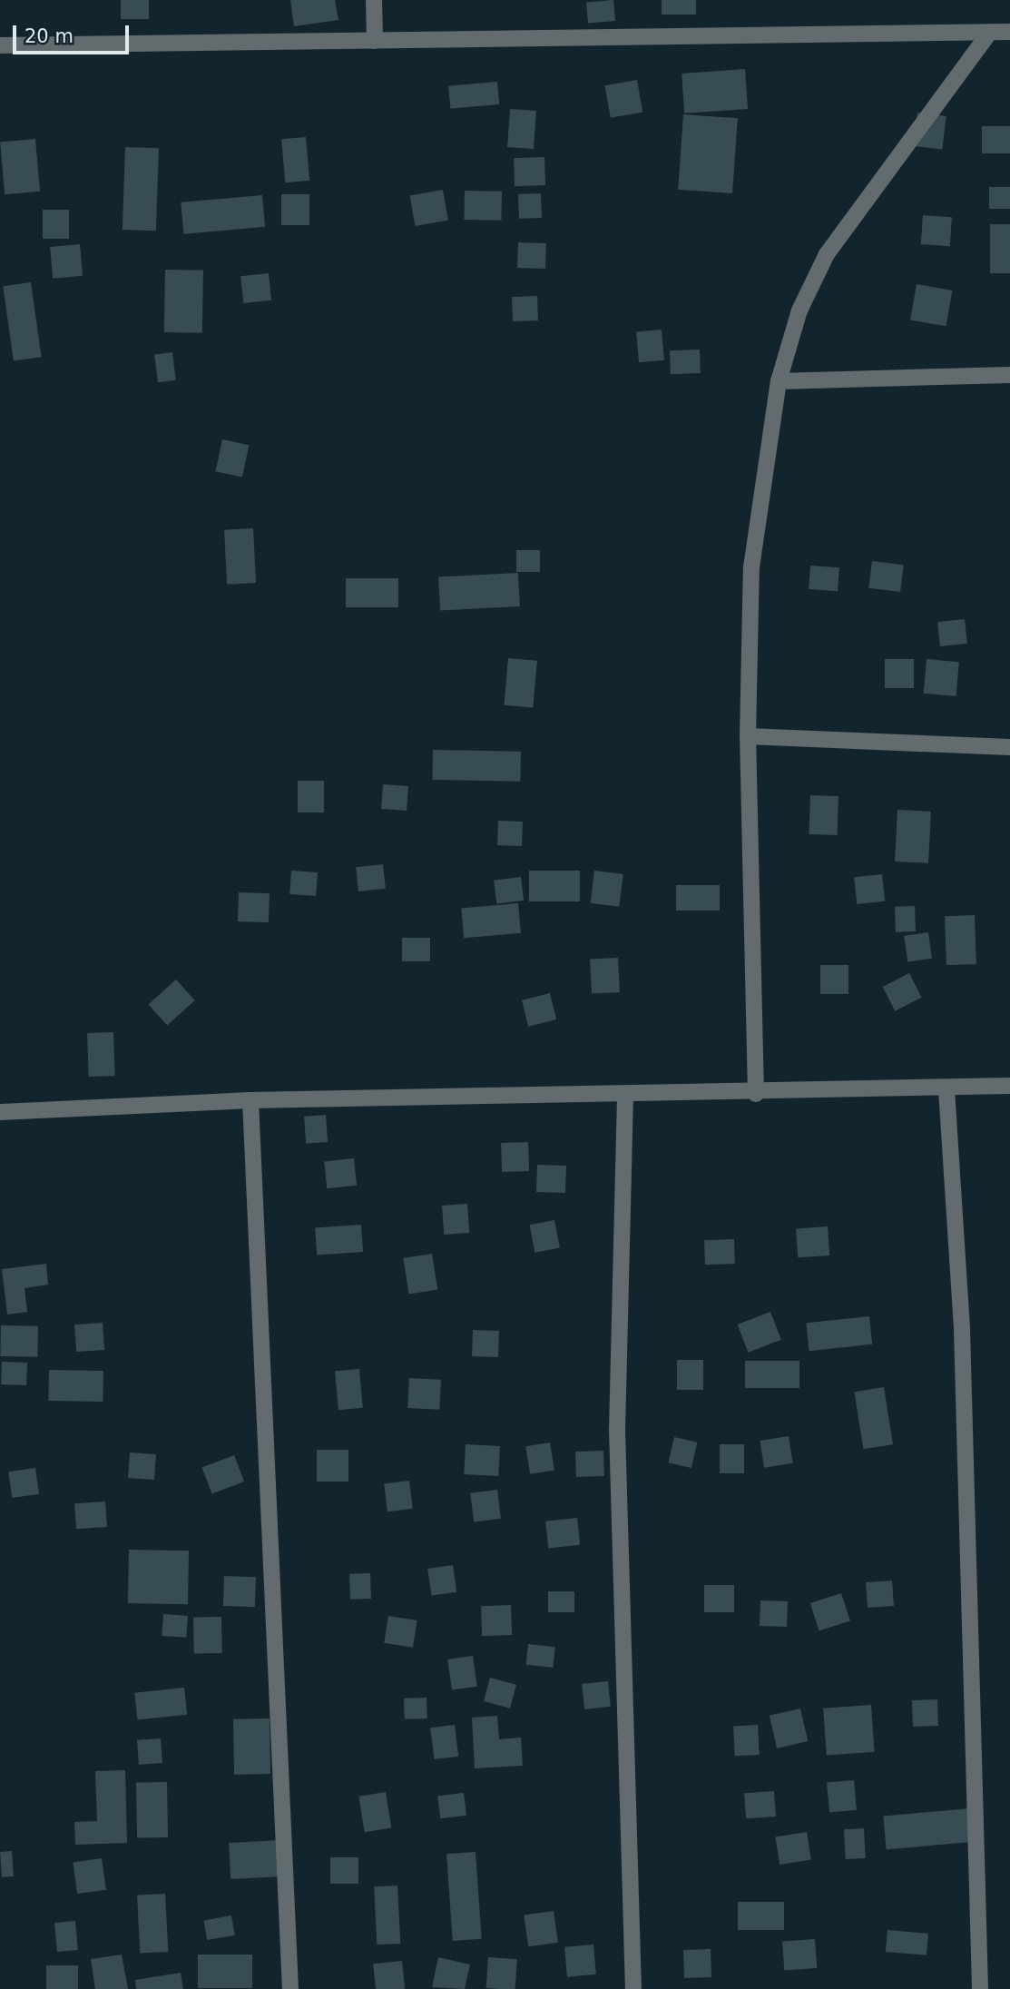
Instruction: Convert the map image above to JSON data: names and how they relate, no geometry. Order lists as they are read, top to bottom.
{
  "scale_bar": "20 m"
}
